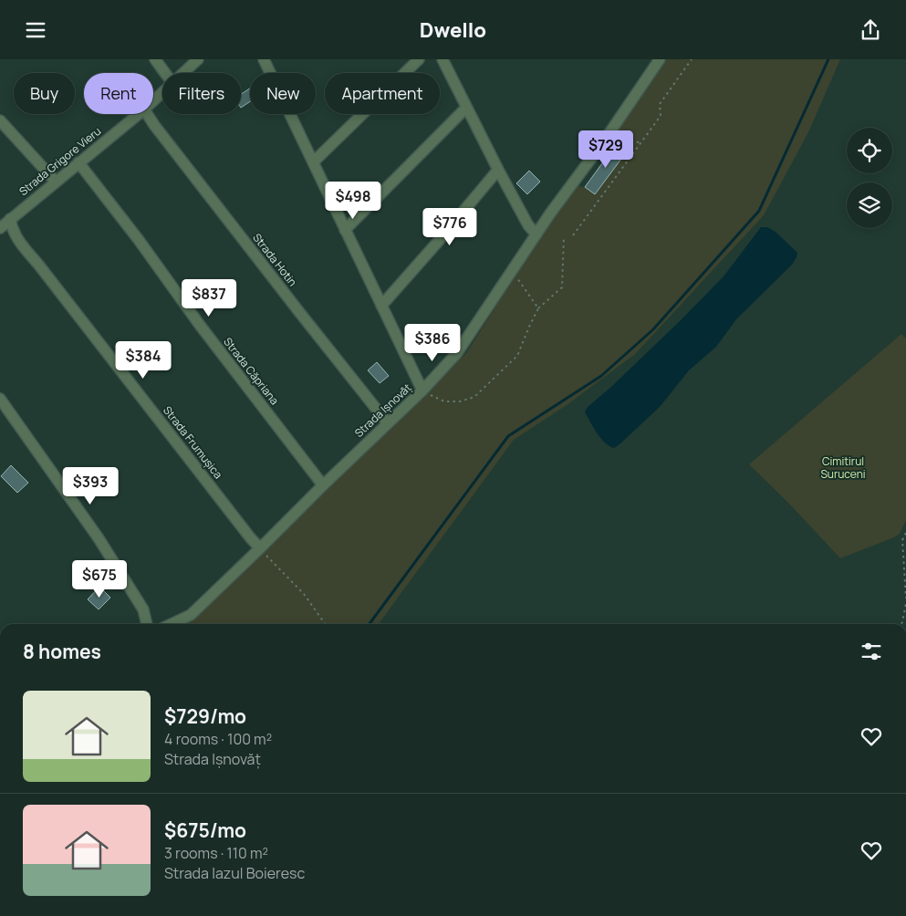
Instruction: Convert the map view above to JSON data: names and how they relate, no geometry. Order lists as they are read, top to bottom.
{
  "streets": {
    "street": [
      "Strada Grigore Vieru",
      "Strada Hotin",
      "Strada Căpriana",
      "Strada Ișnovăț",
      "Strada Frumușica"
    ]
  },
  "crossings": [
    ["Strada Grigore Vieru", "Strada Căpriana"],
    ["Strada Grigore Vieru", "Strada Frumușica"],
    ["Strada Hotin", "Strada Ișnovăț"],
    ["Strada Căpriana", "Strada Ișnovăț"],
    ["Strada Ișnovăț", "Strada Frumușica"]
  ],
  "parks": ["Cimitirul Suruceni"],
  "page": {
    "header": "Dwello",
    "chip": [
      "Buy",
      "Rent",
      "Filters",
      "New",
      "Apartment"
    ],
    "price": [
      "$729",
      "$498",
      "$776",
      "$837",
      "$386",
      "$384",
      "$393",
      "$675"
    ],
    "heading": "8 homes",
    "list": [
      {
        "name": "$729/mo",
        "note": "4 rooms · 100 m² · Strada Ișnovăț"
      },
      {
        "name": "$675/mo",
        "note": "3 rooms · 110 m² · Strada Iazul Boieresc"
      }
    ]
  }
}
